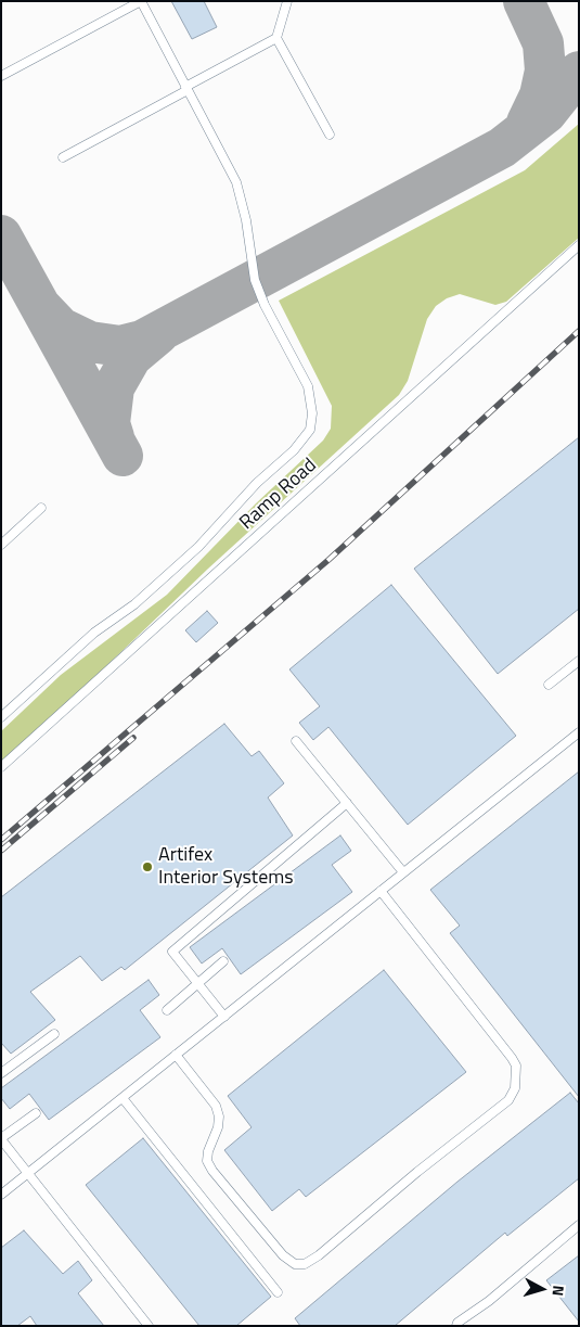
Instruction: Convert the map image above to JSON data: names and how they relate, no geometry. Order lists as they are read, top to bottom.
{
  "streets": {
    "lane": ["Ramp Road"]
  },
  "places": ["Artifex Interior Systems"],
  "north": "right"
}
